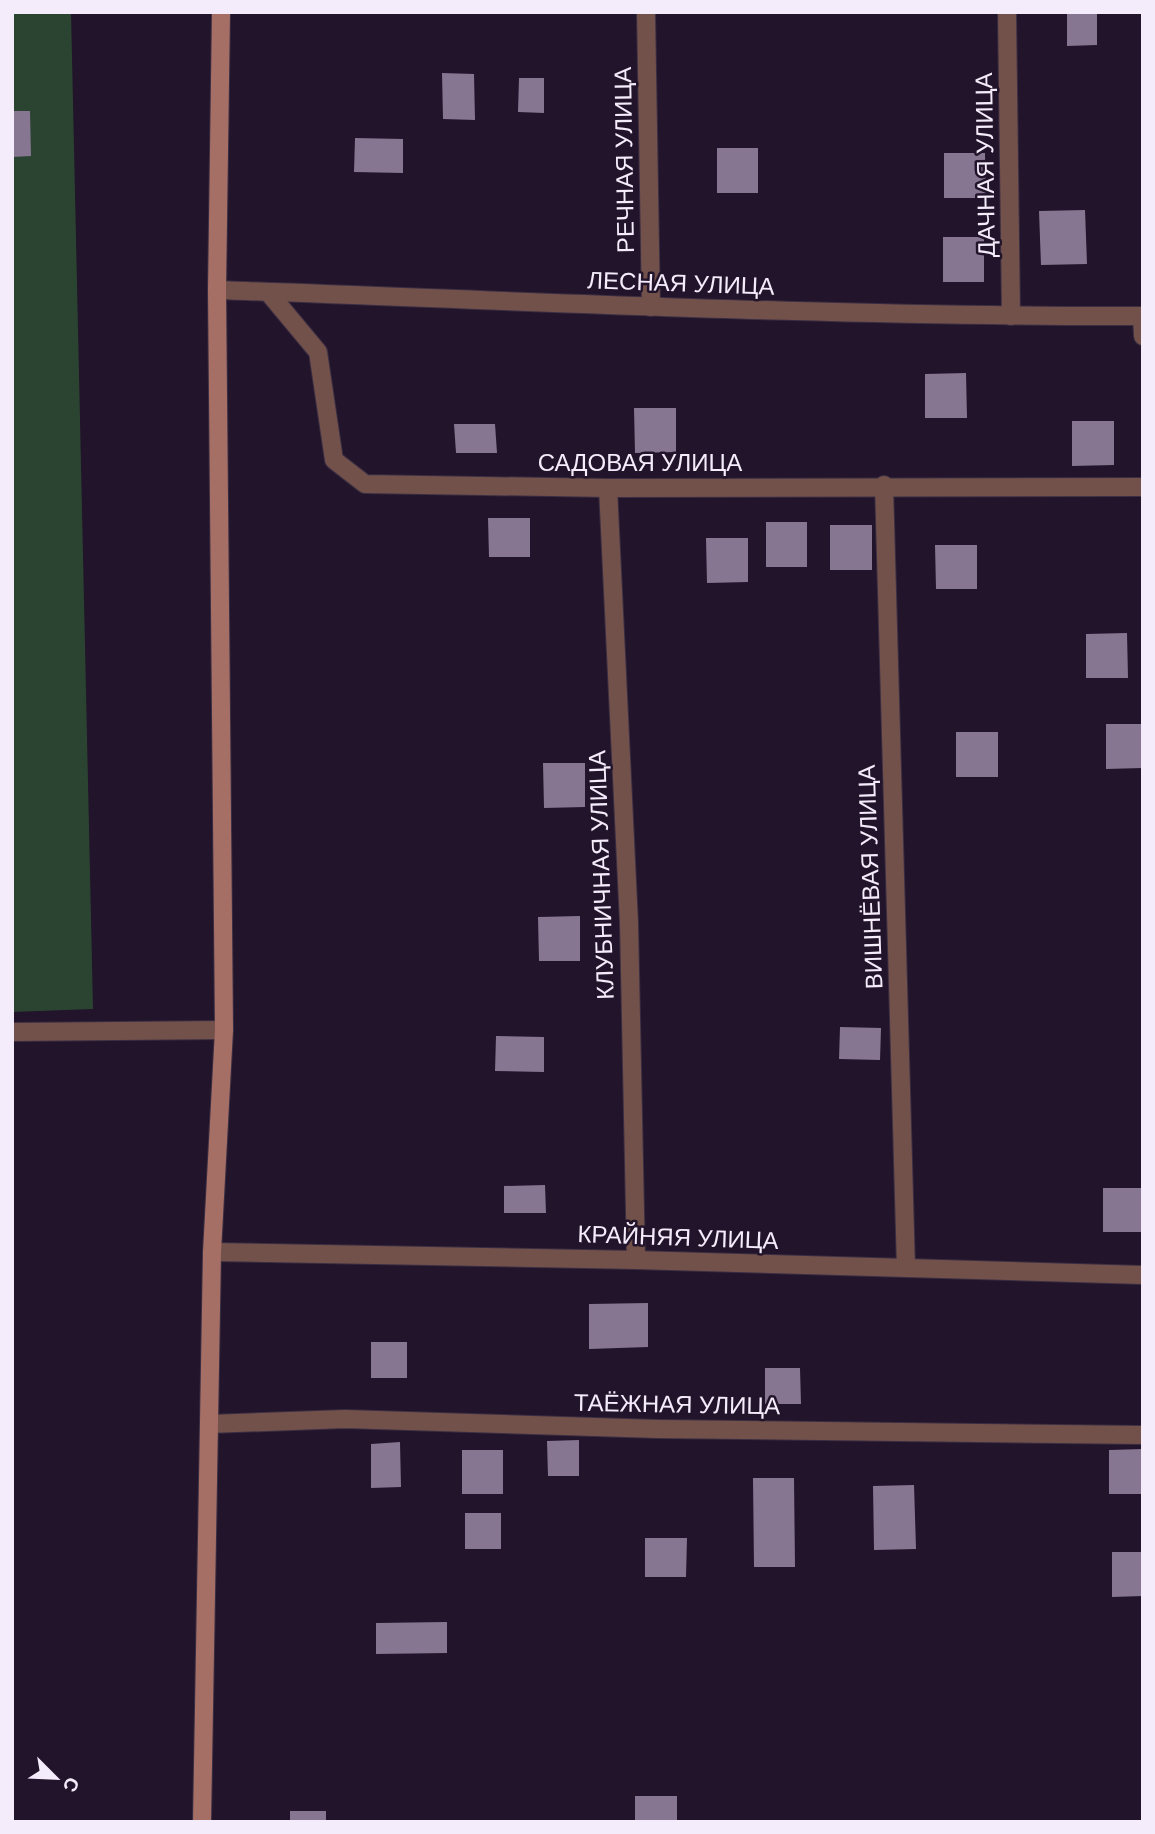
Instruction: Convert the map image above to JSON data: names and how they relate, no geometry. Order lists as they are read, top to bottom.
{
  "streets": {
    "street": [
      "РЕЧНАЯ УЛИЦА",
      "ДАЧНАЯ УЛИЦА",
      "ЛЕСНАЯ УЛИЦА",
      "САДОВАЯ УЛИЦА",
      "КЛУБНИЧНАЯ УЛИЦА",
      "ВИШНЁВАЯ УЛИЦА",
      "КРАЙНЯЯ УЛИЦА",
      "ТАЁЖНАЯ УЛИЦА"
    ]
  },
  "crossings": [
    ["РЕЧНАЯ УЛИЦА", "ЛЕСНАЯ УЛИЦА"],
    ["ДАЧНАЯ УЛИЦА", "ЛЕСНАЯ УЛИЦА"],
    ["ЛЕСНАЯ УЛИЦА", "САДОВАЯ УЛИЦА"],
    ["САДОВАЯ УЛИЦА", "КЛУБНИЧНАЯ УЛИЦА"],
    ["САДОВАЯ УЛИЦА", "ВИШНЁВАЯ УЛИЦА"],
    ["КЛУБНИЧНАЯ УЛИЦА", "КРАЙНЯЯ УЛИЦА"],
    ["ВИШНЁВАЯ УЛИЦА", "КРАЙНЯЯ УЛИЦА"]
  ],
  "north": "bottom right"
}
